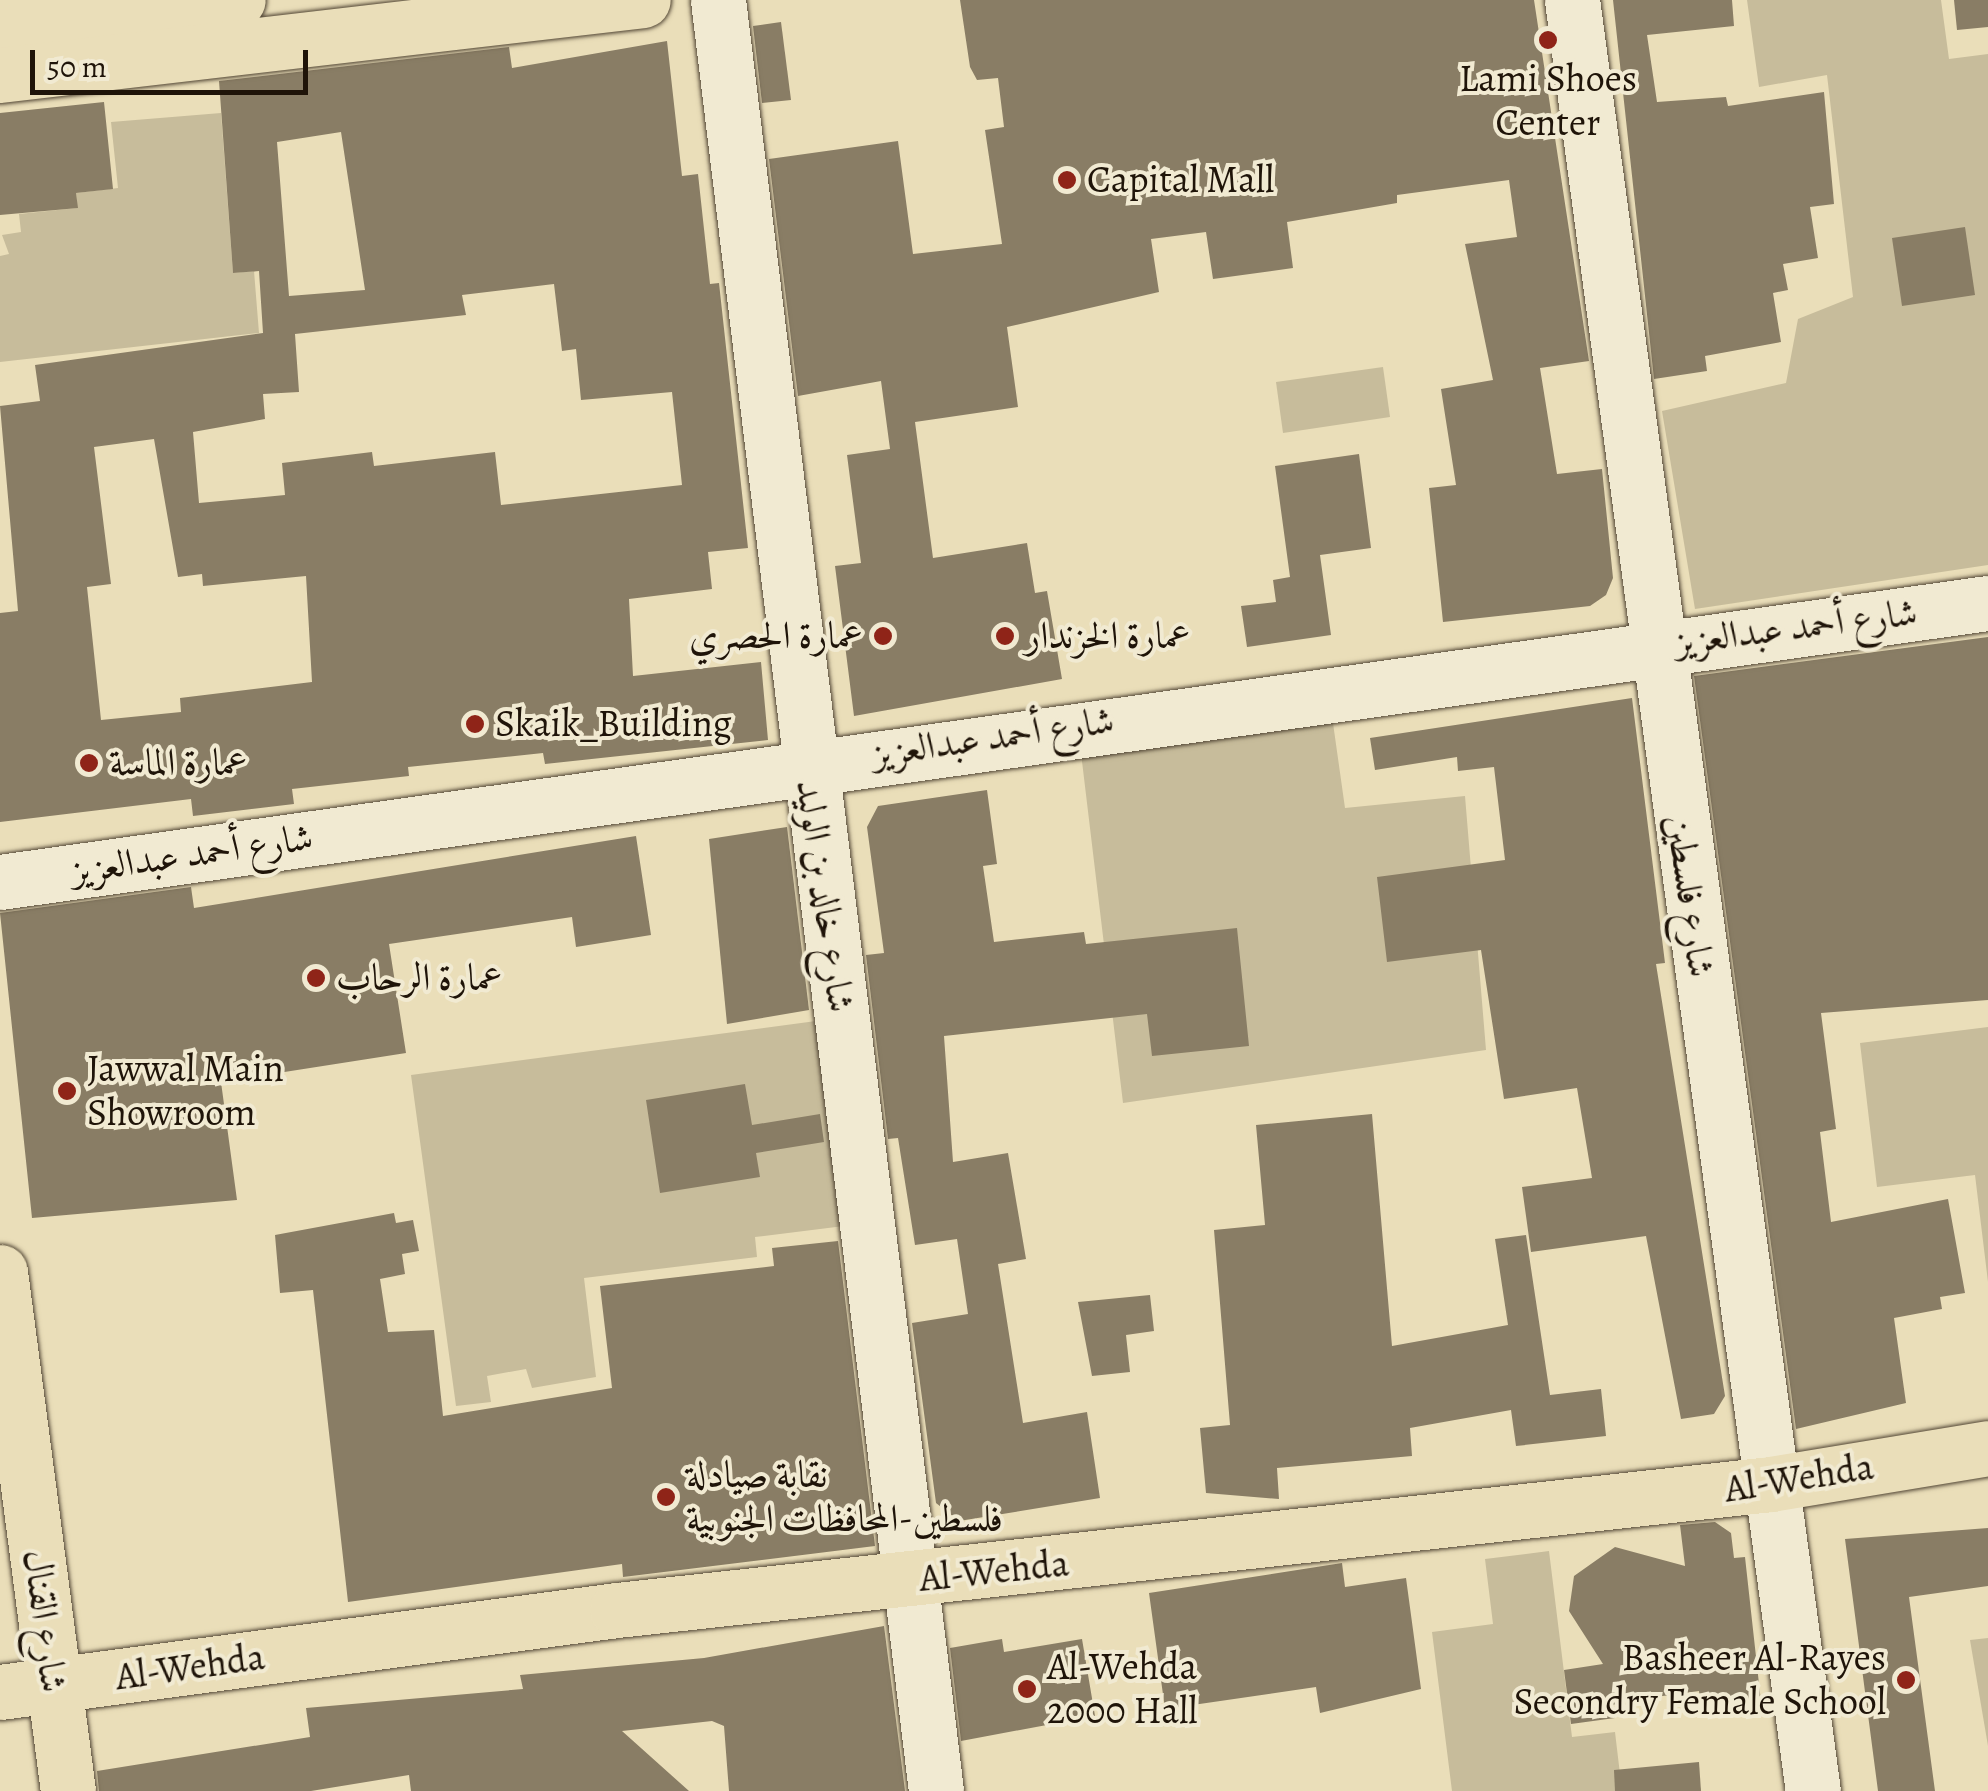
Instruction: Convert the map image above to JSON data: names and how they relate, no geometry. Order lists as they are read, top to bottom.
{
  "streets": {
    "main road": ["Al-Wehda", "شارع القنال"],
    "street": ["شارع أحمد عبدالعزيز", "شارع خالد بن الوليد", "شارع فلسطين"]
  },
  "crossings": [
    ["شارع أحمد عبدالعزيز", "شارع خالد بن الوليد"],
    ["شارع أحمد عبدالعزيز", "شارع فلسطين"],
    ["شارع خالد بن الوليد", "Al-Wehda"],
    ["شارع فلسطين", "Al-Wehda"],
    ["Al-Wehda", "شارع القنال"]
  ],
  "places": [
    "Lami Shoes Center",
    "Capital Mall",
    "عمارة الحصري",
    "عمارة الخزندار",
    "Skaik_Building",
    "عمارة الماسة",
    "عمارة الرحاب",
    "Jawwal Main Showroom",
    "نقابة صيادلة فلسطين-المحافظات الجنوبية",
    "Basheer Al-Rayes Secondry Female School",
    "Al-Wehda 2000 Hall"
  ],
  "scale_bar": "50 m"
}
